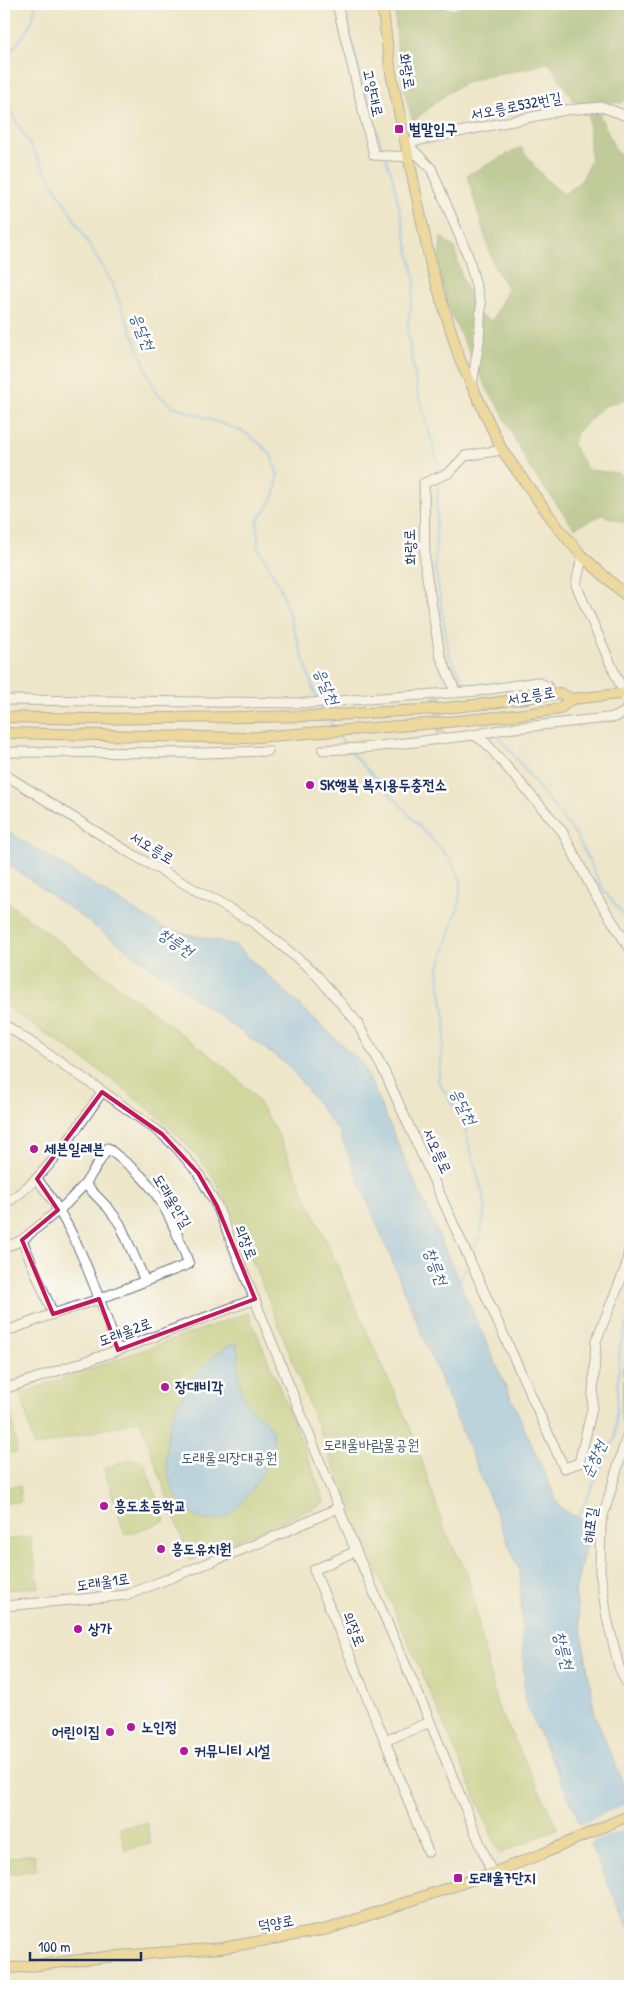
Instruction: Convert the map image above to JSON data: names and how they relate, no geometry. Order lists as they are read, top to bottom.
{
  "streets": {
    "main road": ["화랑로", "서오릉로", "덕양로"],
    "street": [
      "고양대로",
      "서오릉로532번길",
      "도래울안길",
      "의장로",
      "도래울2로",
      "해포길",
      "도래울1로"
    ]
  },
  "crossings": [
    ["화랑로", "고양대로"],
    ["화랑로", "서오릉로532번길"],
    ["의장로", "도래울2로"],
    ["의장로", "도래울1로"],
    ["의장로", "덕양로"]
  ],
  "water": ["응달천", "창릉천", "순창천"],
  "parks": ["도래울바람물공원", "도래울의장대공원"],
  "places": {
    "transit": ["벌말입구", "도래울7단지"],
    "other": [
      "SK행복 복지용두충전소",
      "세븐일레븐",
      "장대비각",
      "흥도초등학교",
      "흥도유치원",
      "상가",
      "노인정",
      "어린이집",
      "커뮤니티 시설"
    ]
  },
  "scale_bar": "100 m"
}
